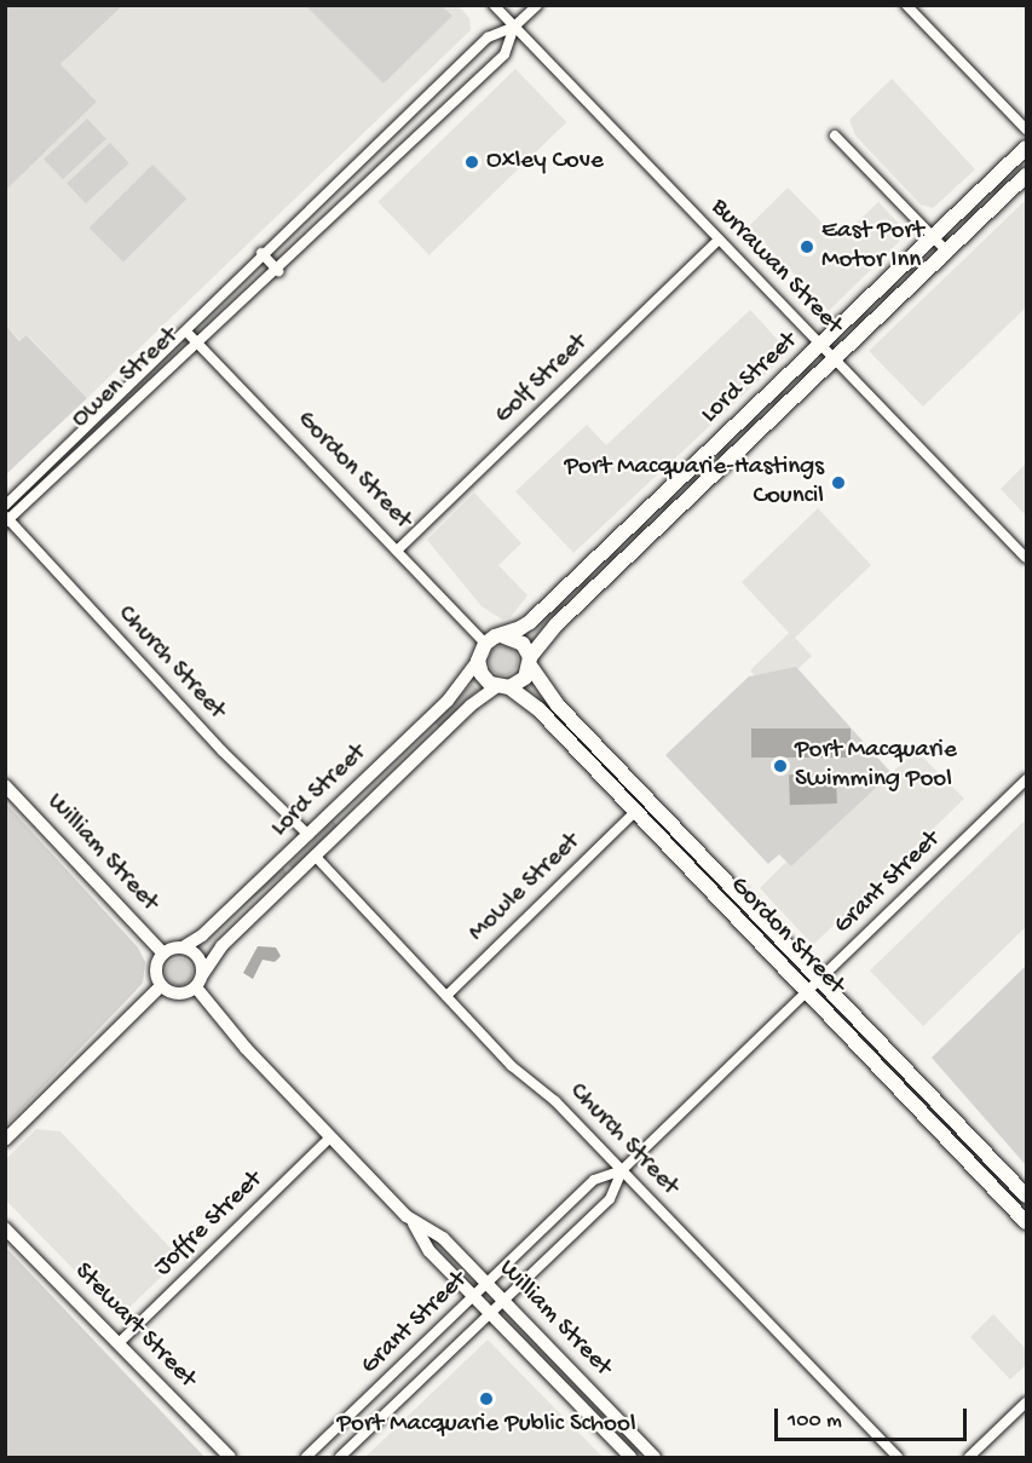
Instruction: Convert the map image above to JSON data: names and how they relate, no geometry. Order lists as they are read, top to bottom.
{
  "streets": {
    "main road": ["Lord Street", "Gordon Street"],
    "street": [
      "Burrawan Street",
      "Owen Street",
      "Golf Street",
      "Church Street",
      "William Street",
      "Grant Street",
      "Mowle Street",
      "Joffre Street",
      "Stewart Street"
    ]
  },
  "crossings": [
    ["Burrawan Street", "Owen Street"],
    ["Burrawan Street", "Lord Street"],
    ["Burrawan Street", "Golf Street"],
    ["Owen Street", "Gordon Street"],
    ["Owen Street", "Church Street"],
    ["Lord Street", "Gordon Street"],
    ["Lord Street", "Church Street"],
    ["Lord Street", "William Street"],
    ["Golf Street", "Gordon Street"],
    ["Gordon Street", "Grant Street"],
    ["Gordon Street", "Mowle Street"],
    ["Church Street", "Grant Street"],
    ["Church Street", "Mowle Street"],
    ["William Street", "Grant Street"],
    ["William Street", "Joffre Street"],
    ["Joffre Street", "Stewart Street"]
  ],
  "places": [
    "Oxley Cove",
    "East Port Motor Inn",
    "Port Macquarie-Hastings Council",
    "Port Macquarie Swimming Pool",
    "Port Macquarie Public School"
  ],
  "scale_bar": "100 m"
}
